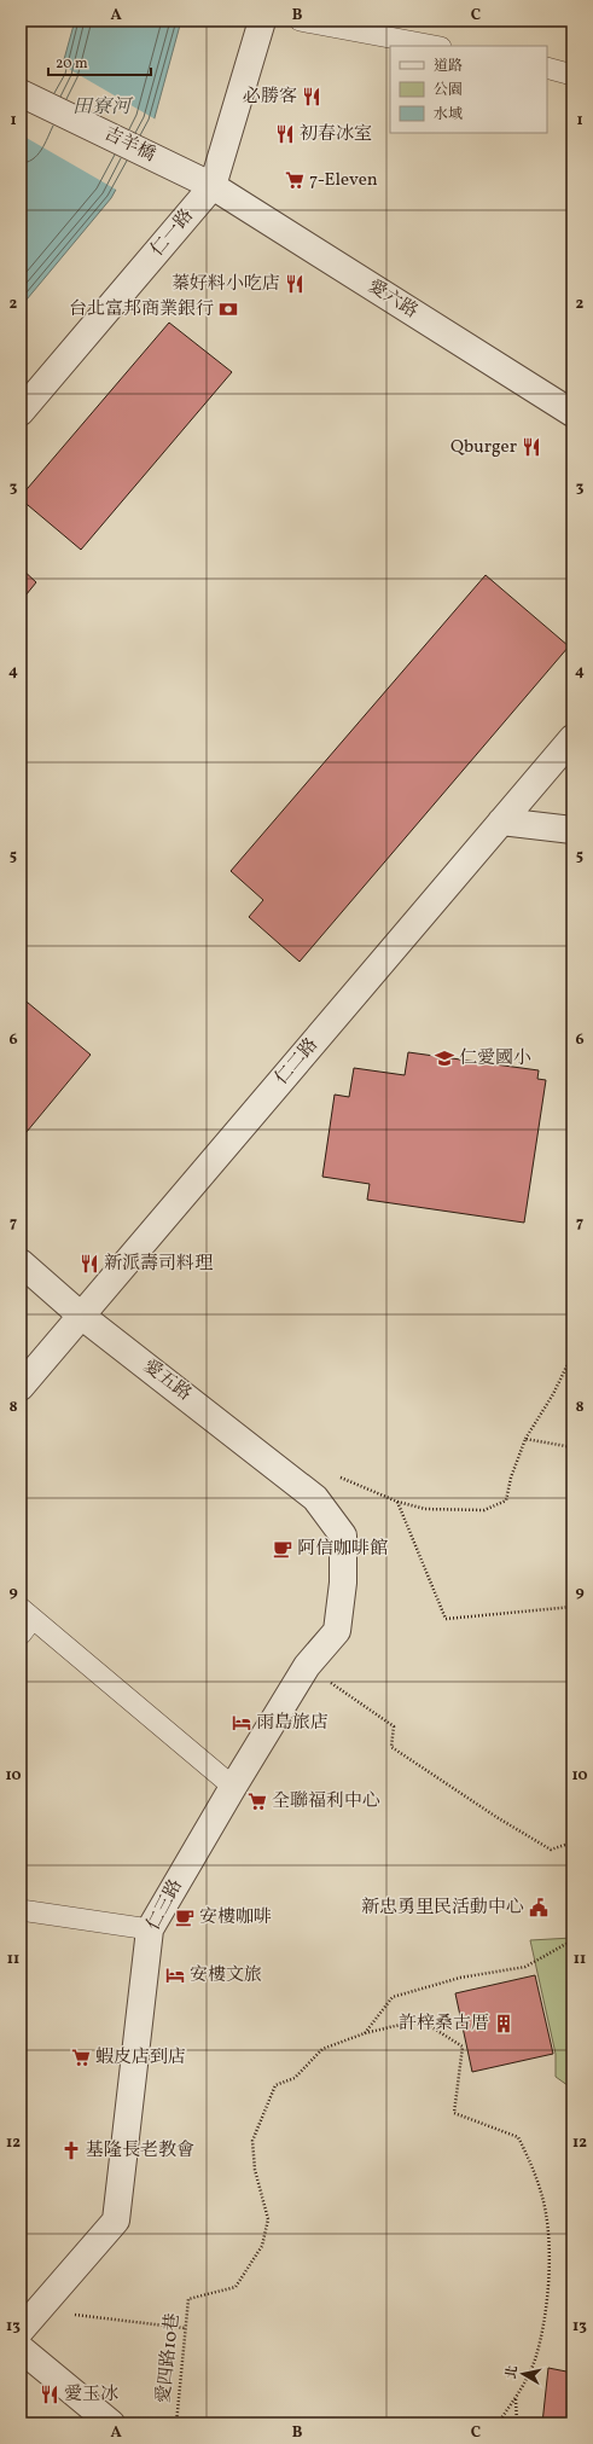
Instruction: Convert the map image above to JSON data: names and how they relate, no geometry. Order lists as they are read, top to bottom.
{
  "streets": {
    "street": [
      "吉羊橋",
      "仁一路",
      "愛六路",
      "仁二路",
      "愛五路",
      "仁三路"
    ],
    "path": ["愛四路10巷"]
  },
  "crossings": [
    ["吉羊橋", "仁一路"],
    ["吉羊橋", "愛六路"],
    ["仁一路", "愛六路"],
    ["仁二路", "愛五路"],
    ["愛五路", "仁三路"]
  ],
  "water": ["田寮河"],
  "places": {
    "restaurant": [
      "必勝客",
      "初春冰室",
      "蓁好料小吃店",
      "Qburger",
      "新派壽司料理",
      "愛玉冰"
    ],
    "supermarket": ["7-Eleven", "全聯福利中心", "蝦皮店到店"],
    "bank": ["台北富邦商業銀行"],
    "school or university": ["仁愛國小"],
    "cafe": ["阿信咖啡館", "安樓咖啡"],
    "hotel": ["雨島旅店", "安樓文旅"],
    "public building": ["新忠勇里民活動中心"],
    "building": ["許梓桑古厝"],
    "church": ["基隆長老教會"]
  },
  "legend": ["道路", "公園", "水域"],
  "scale_bar": "20 m",
  "north": "left",
  "grid": {
    "columns": ["A", "B", "C"],
    "rows": [
      "1",
      "2",
      "3",
      "4",
      "5",
      "6",
      "7",
      "8",
      "9",
      "10",
      "11",
      "12",
      "13"
    ]
  }
}
